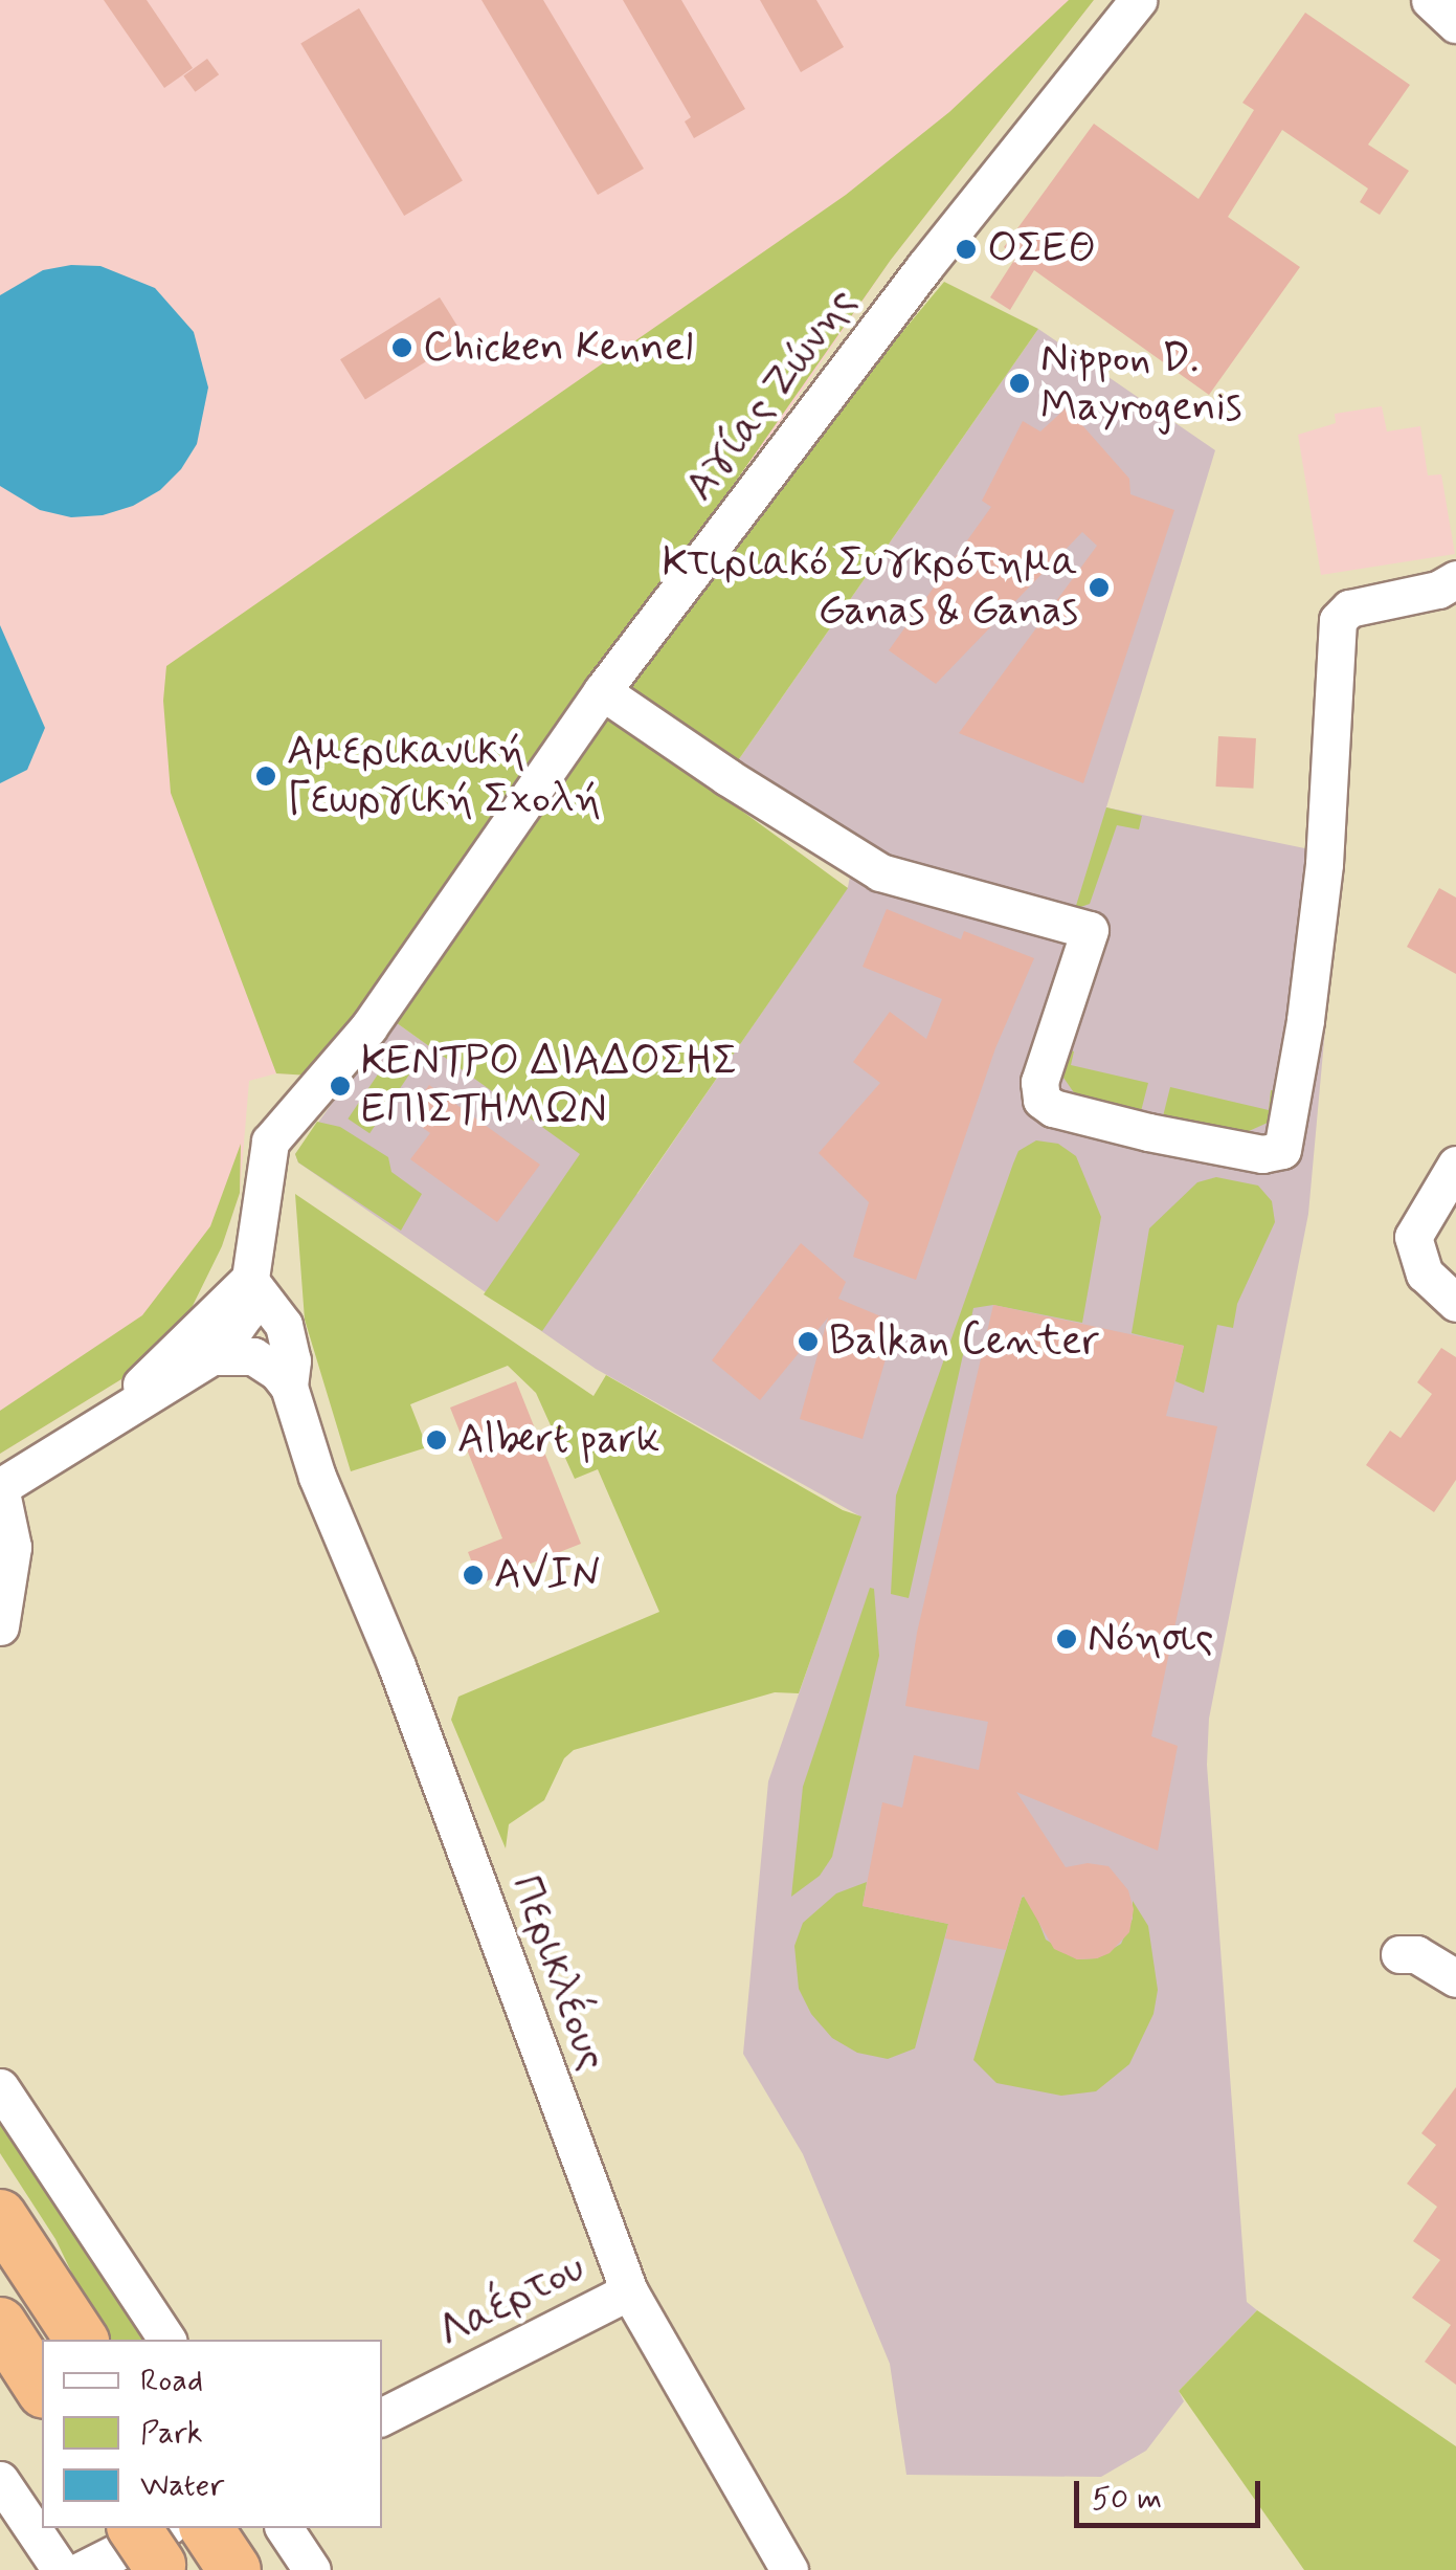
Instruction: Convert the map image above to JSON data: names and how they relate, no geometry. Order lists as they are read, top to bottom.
{
  "streets": {
    "street": ["Αγίας Ζώνης", "Περικλέους", "Λαέρτου"]
  },
  "crossings": [
    ["Αγίας Ζώνης", "Περικλέους"],
    ["Περικλέους", "Λαέρτου"]
  ],
  "places": [
    "ΟΣΕΘ",
    "Chicken Kennel",
    "Nippon D. Mayrogenis",
    "Κτιριακό Συγκρότημα Ganas & Ganas",
    "Αμερικανική Γεωργική Σχολή",
    "ΚΕΝΤΡΟ ΔΙΑΔΟΣΗΣ ΕΠΙΣΤΗΜΩΝ",
    "Balkan Center",
    "Albert park",
    "AVIN",
    "Νόησις"
  ],
  "legend": ["Road", "Park", "Water"],
  "scale_bar": "50 m"
}
